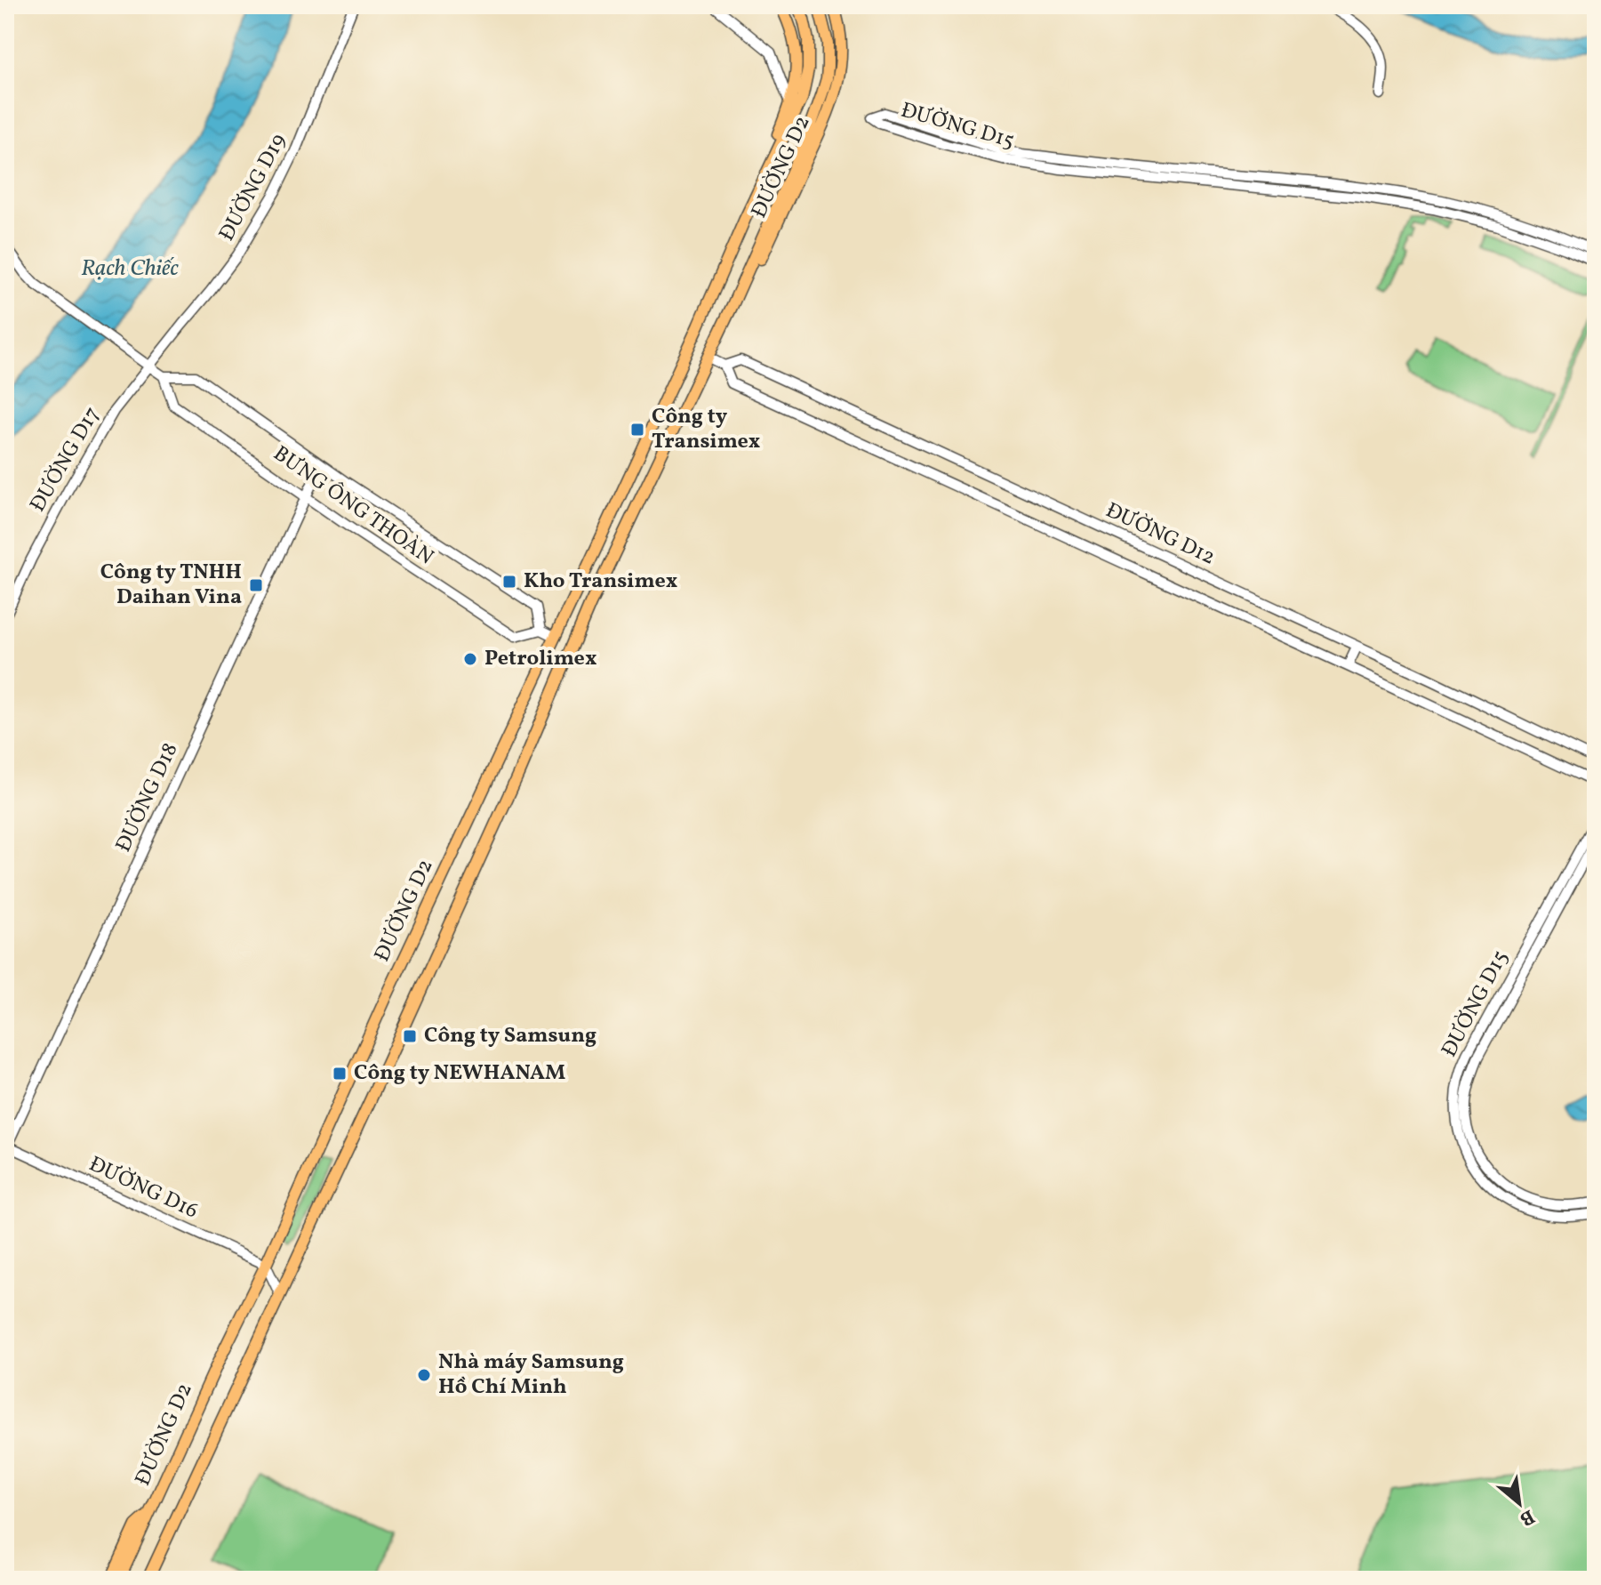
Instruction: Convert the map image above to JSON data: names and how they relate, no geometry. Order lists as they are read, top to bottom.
{
  "streets": {
    "main road": ["ĐƯỜNG D2"],
    "street": [
      "ĐƯỜNG D15",
      "ĐƯỜNG D19",
      "ĐƯỜNG D17",
      "BƯNG ÔNG THOÀN",
      "ĐƯỜNG D12",
      "ĐƯỜNG D18",
      "ĐƯỜNG D16"
    ]
  },
  "crossings": [
    ["ĐƯỜNG D2", "ĐƯỜNG D12"],
    ["ĐƯỜNG D2", "ĐƯỜNG D16"],
    ["ĐƯỜNG D19", "ĐƯỜNG D17"],
    ["BƯNG ÔNG THOÀN", "ĐƯỜNG D18"],
    ["ĐƯỜNG D18", "ĐƯỜNG D16"]
  ],
  "water": ["Rạch Chiếc"],
  "places": {
    "transit": [
      "Công ty Transimex",
      "Kho Transimex",
      "Công ty TNHH Daihan Vina",
      "Công ty Samsung",
      "Công ty NEWHANAM"
    ],
    "other": ["Petrolimex", "Nhà máy Samsung Hồ Chí Minh"]
  },
  "north": "bottom right"
}
